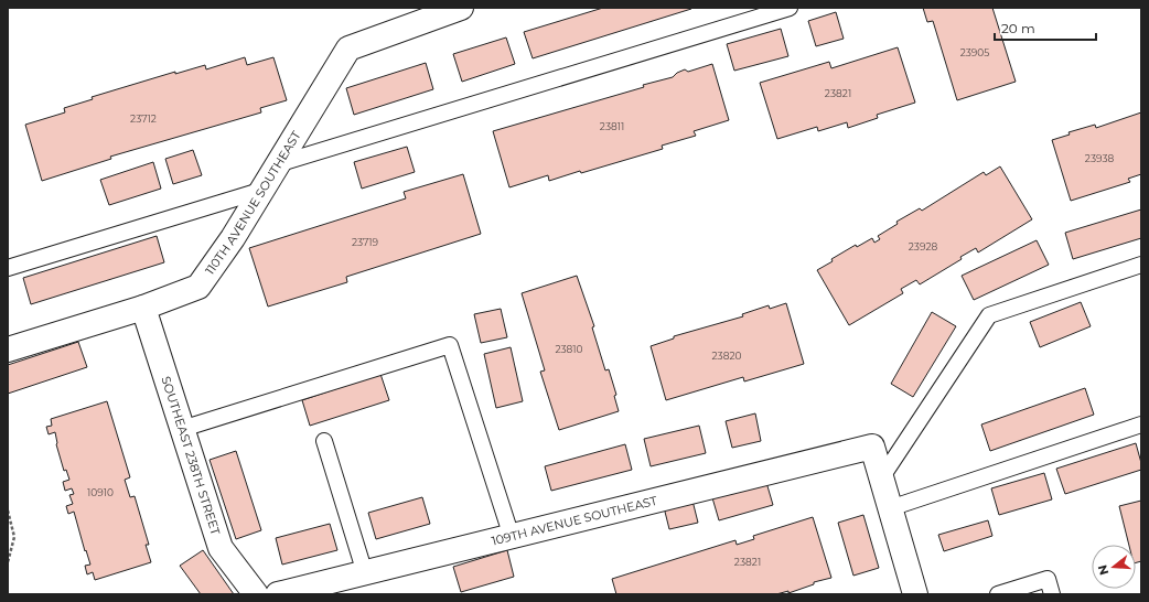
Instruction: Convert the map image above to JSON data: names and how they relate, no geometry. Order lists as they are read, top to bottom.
{
  "streets": {
    "street": ["110TH AVENUE SOUTHEAST", "SOUTHEAST 238TH STREET", "109TH AVENUE SOUTHEAST"]
  },
  "crossings": [
    ["110TH AVENUE SOUTHEAST", "SOUTHEAST 238TH STREET"]
  ],
  "house_numbers": [
    "23905",
    "23821",
    "23712",
    "23811",
    "23938",
    "23719",
    "23928",
    "23810",
    "23820",
    "10910",
    "23821"
  ],
  "scale_bar": "20 m",
  "north": "left"
}
